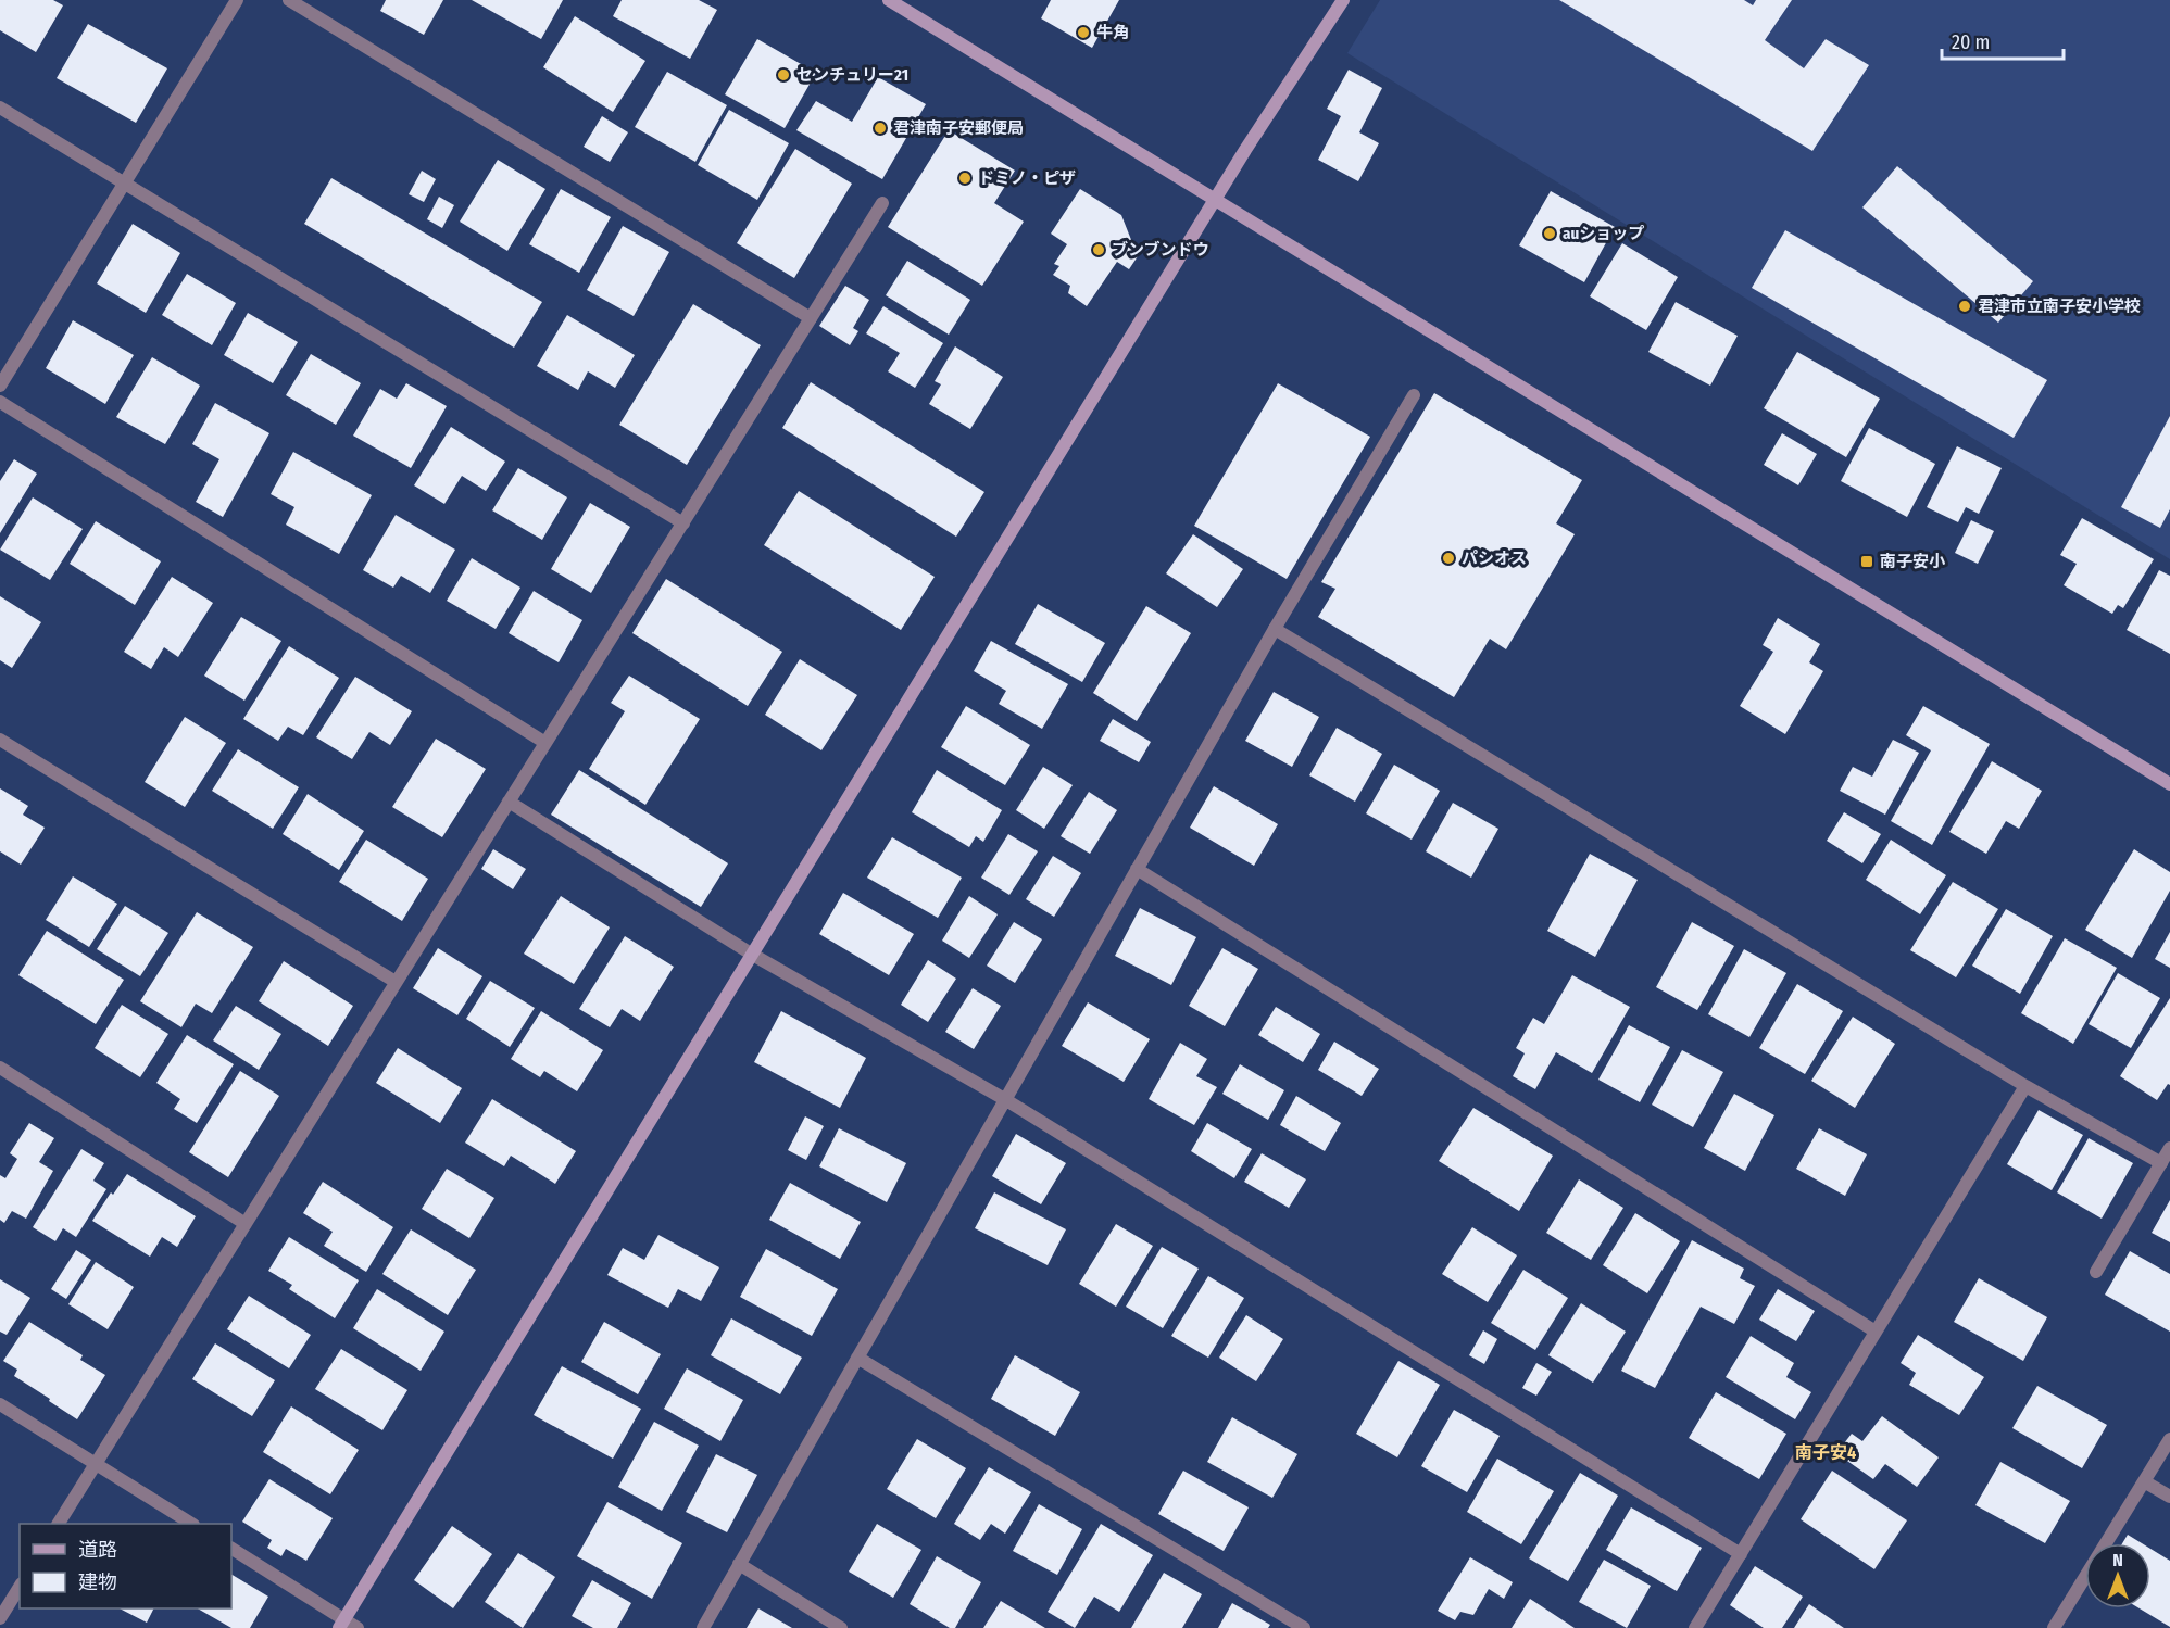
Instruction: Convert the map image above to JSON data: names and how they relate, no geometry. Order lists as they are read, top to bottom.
{
  "districts": ["南子安4"],
  "places": {
    "other": [
      "牛角",
      "センチュリー21",
      "君津南子安郵便局",
      "ドミノ・ピザ",
      "auショップ",
      "ブンブンドウ",
      "君津市立南子安小学校",
      "パシオス"
    ],
    "transit": ["南子安小"]
  },
  "legend": ["道路", "建物"],
  "scale_bar": "20 m",
  "north": "top"
}
